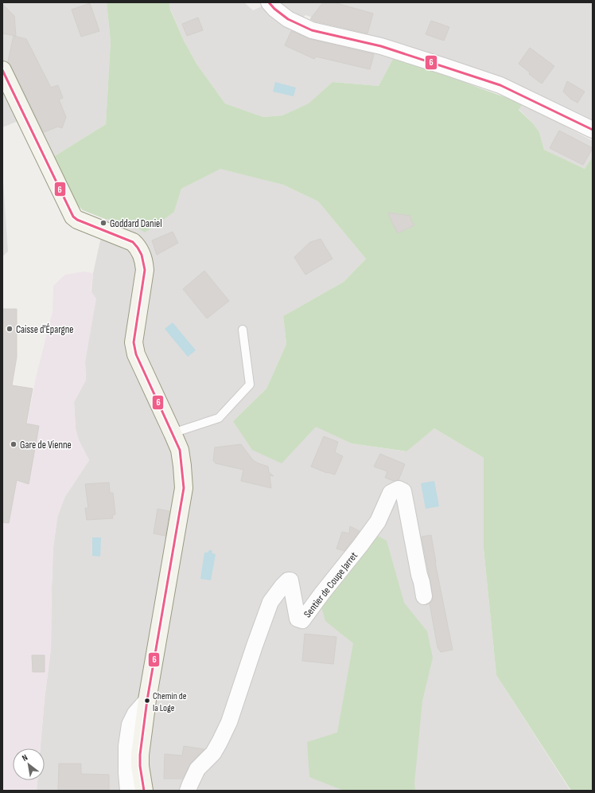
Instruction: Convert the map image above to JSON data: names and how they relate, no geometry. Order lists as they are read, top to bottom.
{
  "streets": {
    "street": ["Sentier de Coupe Jarret"]
  },
  "places": [
    "Goddard Daniel",
    "Caisse d'Épargne",
    "Gare de Vienne",
    "Chemin de la Loge"
  ],
  "lines": ["transit line 6"],
  "north": "top left"
}
